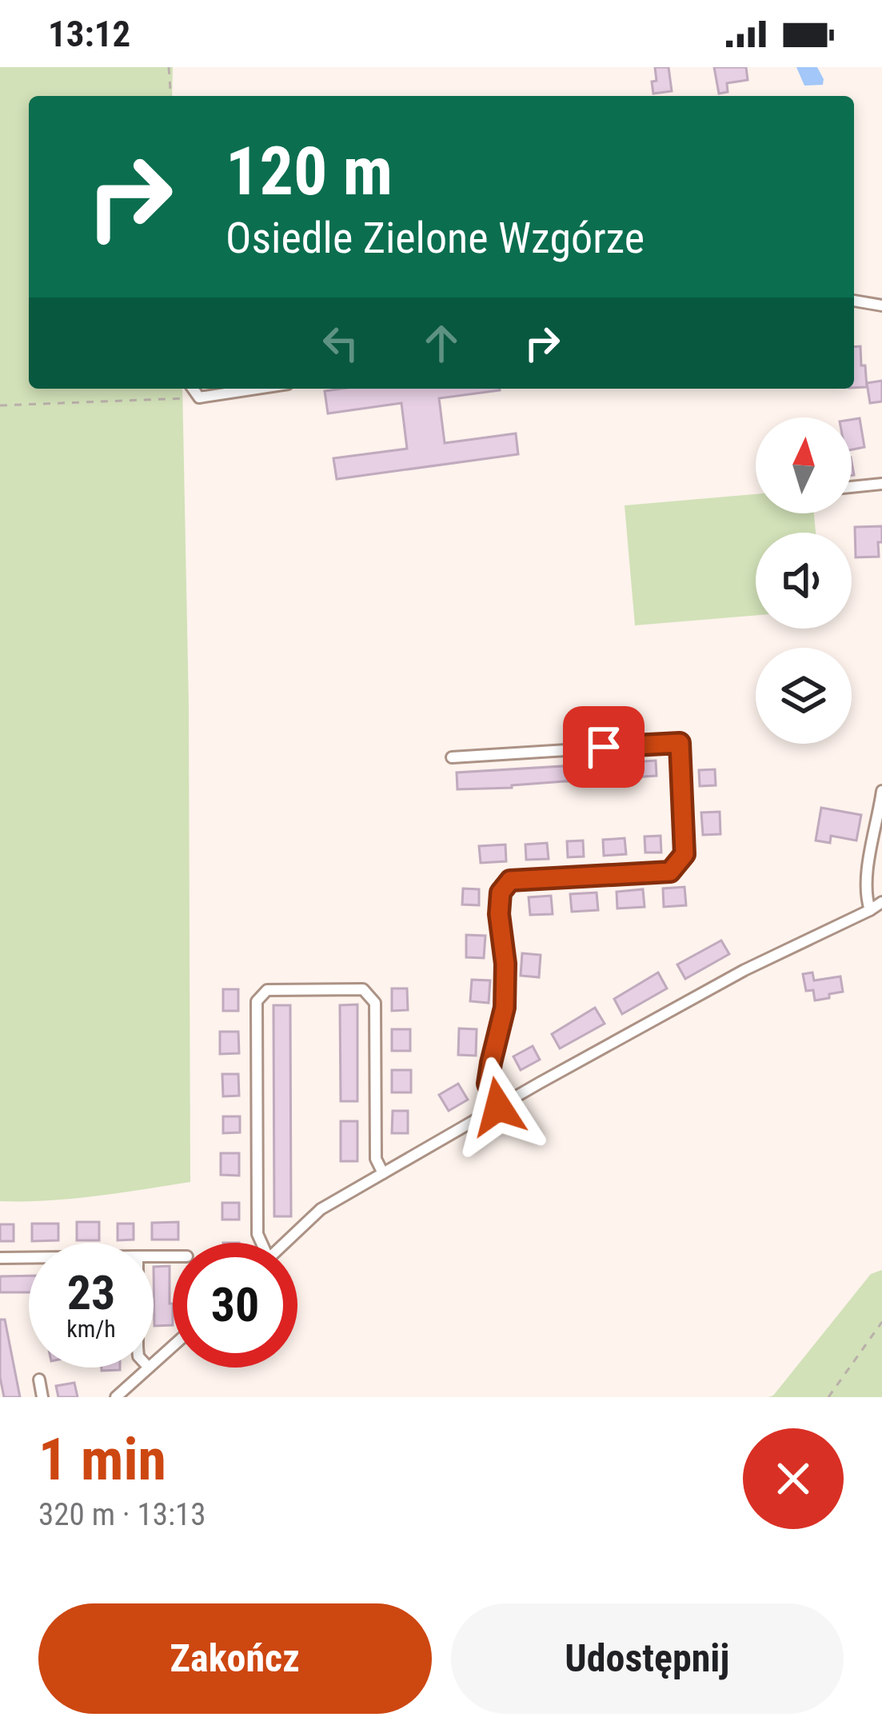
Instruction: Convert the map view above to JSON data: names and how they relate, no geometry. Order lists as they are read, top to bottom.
{
  "north": "top",
  "page": {
    "status": "13:12",
    "turn": ["120 m", "Osiedle Zielone Wzgórze"],
    "speed": "23 km/h",
    "limit": "30",
    "heading": ["1 min", "320 m · 13:13"],
    "buttons": ["Zakończ", "Udostępnij"]
  }
}
